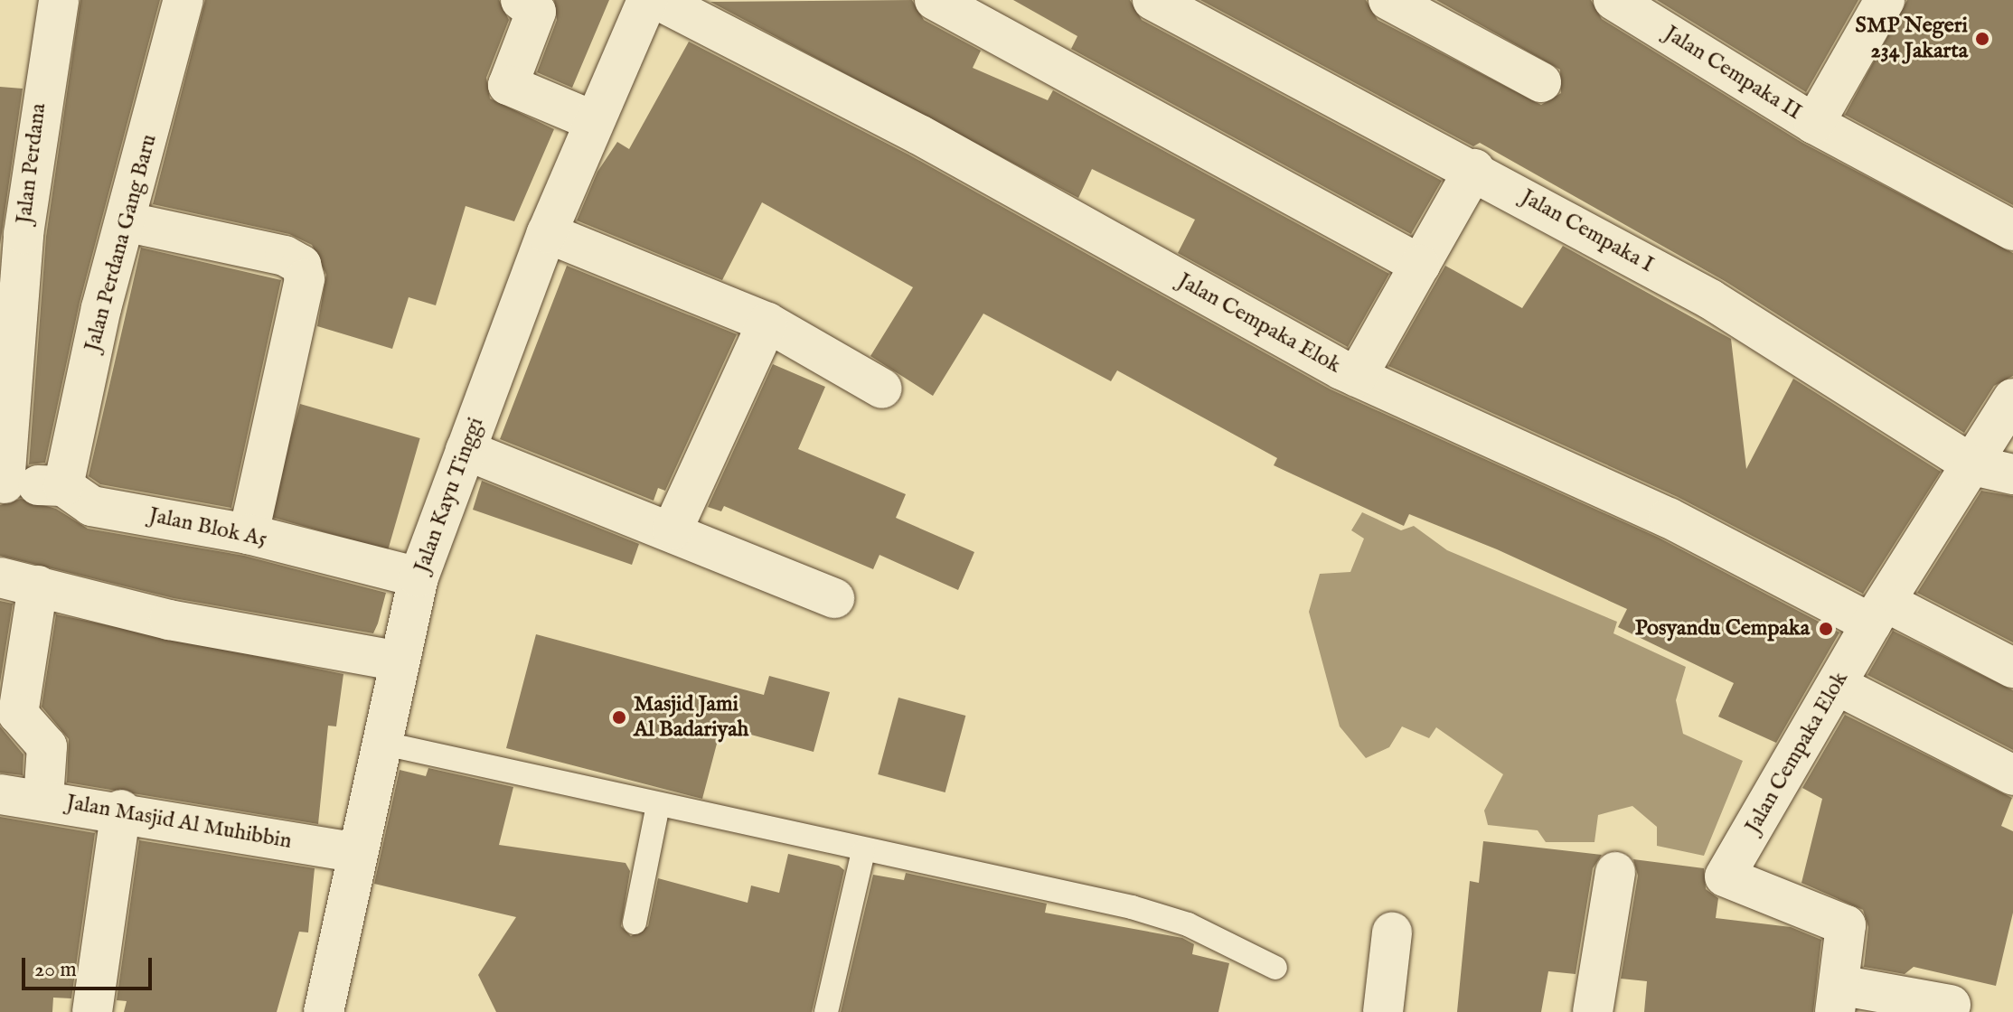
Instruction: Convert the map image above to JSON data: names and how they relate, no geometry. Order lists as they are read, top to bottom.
{
  "streets": {
    "street": [
      "Jalan Cempaka II",
      "Jalan Perdana",
      "Jalan Cempaka I",
      "Jalan Perdana Gang Baru",
      "Jalan Cempaka Elok",
      "Jalan Kayu Tinggi",
      "Jalan Blok A5",
      "Jalan Masjid Al Muhibbin"
    ]
  },
  "crossings": [
    ["Jalan Cempaka I", "Jalan Cempaka Elok"],
    ["Jalan Perdana Gang Baru", "Jalan Blok A5"],
    ["Jalan Kayu Tinggi", "Jalan Blok A5"],
    ["Jalan Kayu Tinggi", "Jalan Masjid Al Muhibbin"]
  ],
  "places": ["SMP Negeri 234 Jakarta", "Posyandu Cempaka", "Masjid Jami Al Badariyah"],
  "scale_bar": "20 m"
}
